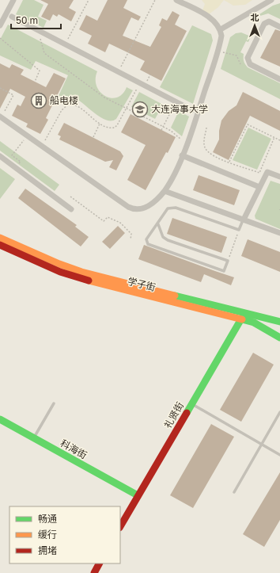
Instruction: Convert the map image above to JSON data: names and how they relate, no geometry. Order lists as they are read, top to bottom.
{
  "streets": {
    "main road": ["学子街", "礼贤街", "科海街"]
  },
  "crossings": [
    ["学子街", "礼贤街"],
    ["礼贤街", "科海街"]
  ],
  "places": {
    "building": ["船电楼"],
    "school or university": ["大连海事大学"]
  },
  "legend": ["畅通", "缓行", "拥堵"],
  "scale_bar": "50 m",
  "north": "top"
}
